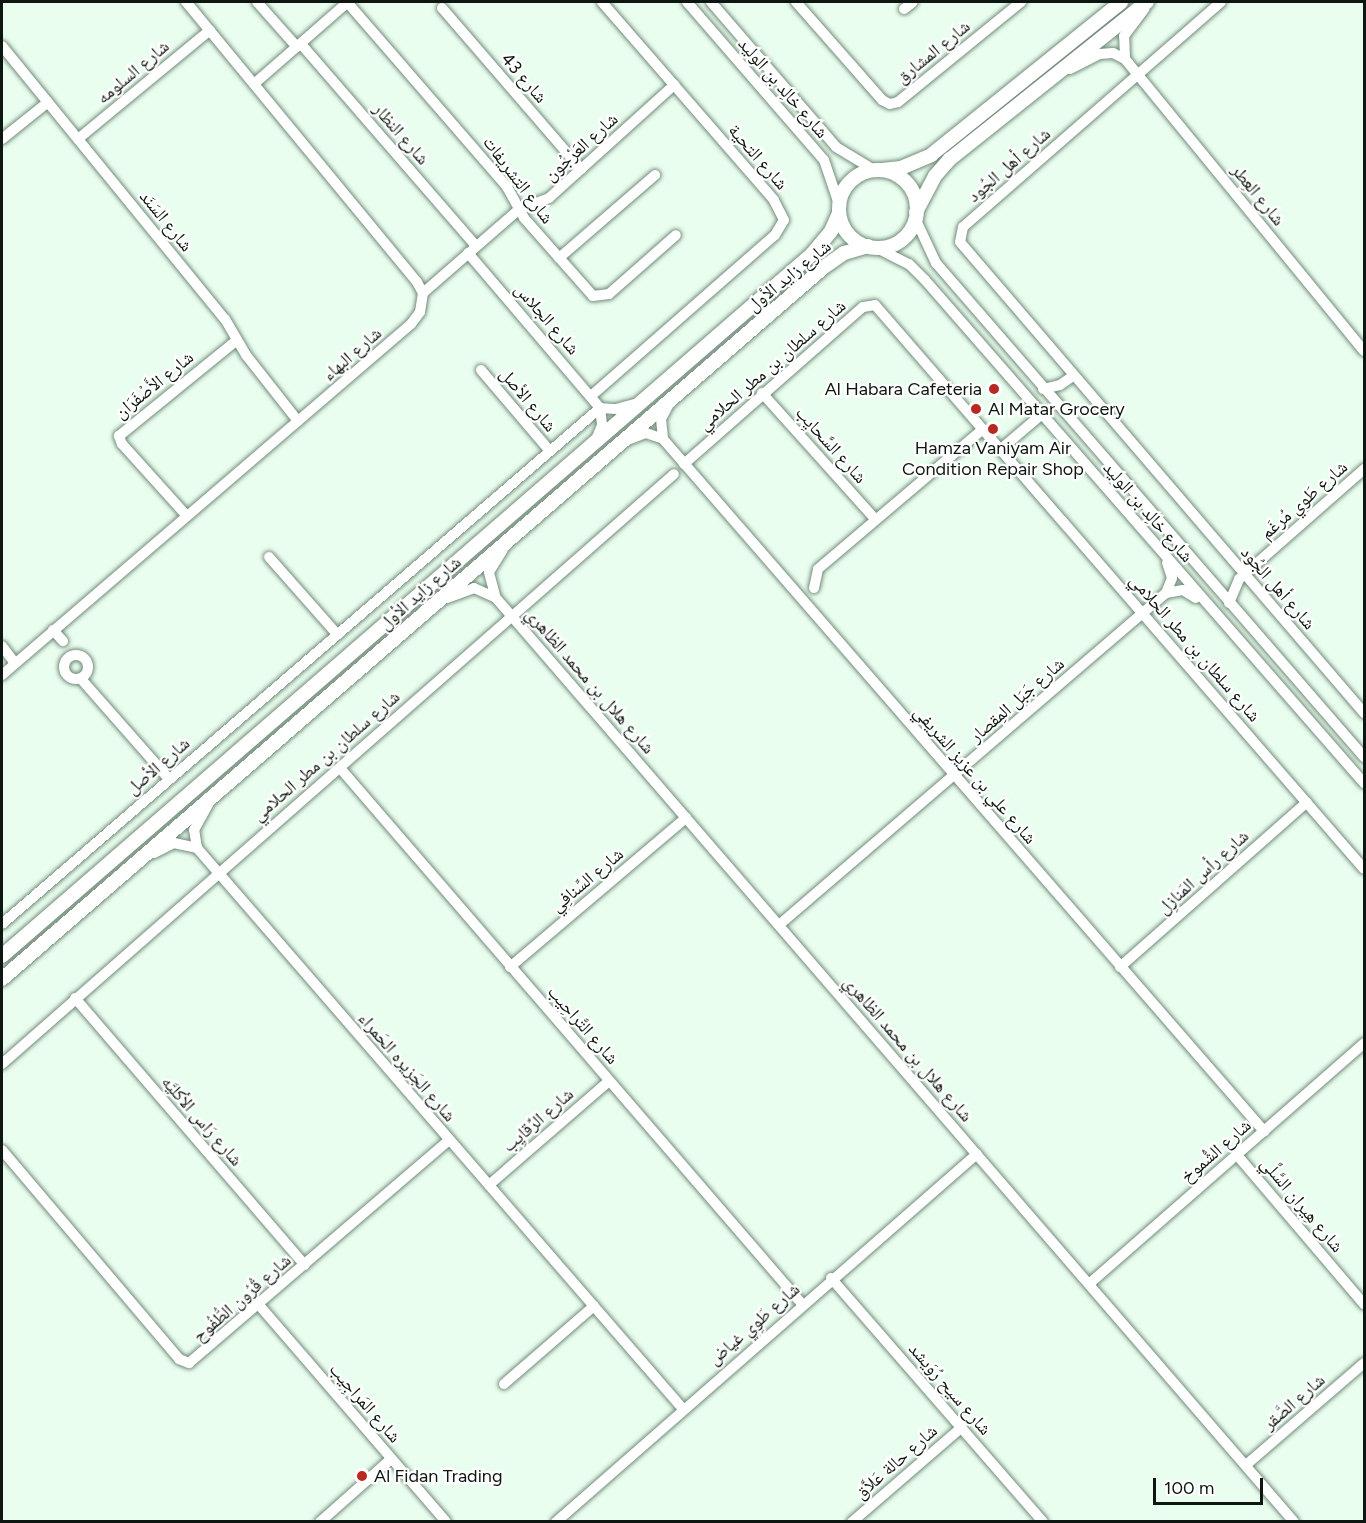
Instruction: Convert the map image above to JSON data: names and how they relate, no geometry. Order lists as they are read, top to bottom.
{
  "streets": {
    "main road": ["شارع زايد الأول"],
    "street": [
      "شارع المشارق",
      "شارع السلومه",
      "شارع 43",
      "شارع خالِد بن الوليد",
      "شارع النظار",
      "شارع العَرْجُون",
      "شارع التحية",
      "شارع أهل الجُود",
      "شارع التشريفات",
      "شارع العِطر",
      "شارع السَنَد",
      "شارع الجلاس",
      "شارع البهاء",
      "شارع سلطان بن مطر الحلامي",
      "شارع الأَصْفَرَان",
      "شارع الأصل",
      "شارع السَّحايِب",
      "شارع طَوي مُرغَم",
      "شارع هلال بن محمد الظاهري",
      "شارع جَبَل المِقصار",
      "شارع علي بن عزيز الشريفي",
      "شارع رأس المَنازِل",
      "شارع السِّنافِي",
      "شارع التَّراحِيب",
      "شارع الجَزيره الحَمراء",
      "شارع الرِّقايِب",
      "شارع رَاس الأكليَّه",
      "شارع الشُّموخ",
      "شارع هِيران السَّلِّي",
      "شارع قُرُون الطُّفُوح",
      "شارع طَوِي غياض",
      "شارع سيح رُوَيشد",
      "شارع الصَّقر",
      "شارع المَراجِيب",
      "شارع حالة عَلاَّق"
    ]
  },
  "crossings": [
    ["شارع السلومه", "شارع السَنَد"],
    ["شارع 43", "شارع العَرْجُون"],
    ["شارع خالِد بن الوليد", "شارع زايد الأول"],
    ["شارع خالِد بن الوليد", "شارع طَوي مُرغَم"],
    ["شارع النظار", "شارع العَرْجُون"],
    ["شارع النظار", "شارع الجلاس"],
    ["شارع العَرْجُون", "شارع التحية"],
    ["شارع العَرْجُون", "شارع التشريفات"],
    ["شارع العَرْجُون", "شارع الجلاس"],
    ["شارع العَرْجُون", "شارع البهاء"],
    ["شارع التحية", "شارع الجلاس"],
    ["شارع أهل الجُود", "شارع العِطر"],
    ["شارع أهل الجُود", "شارع طَوي مُرغَم"],
    ["شارع السَنَد", "شارع البهاء"],
    ["شارع السَنَد", "شارع الأَصْفَرَان"],
    ["شارع زايد الأول", "شارع هلال بن محمد الظاهري"],
    ["شارع الجلاس", "شارع الأصل"],
    ["شارع البهاء", "شارع الأَصْفَرَان"],
    ["شارع سلطان بن مطر الحلامي", "شارع السَّحايِب"],
    ["شارع سلطان بن مطر الحلامي", "شارع هلال بن محمد الظاهري"],
    ["شارع سلطان بن مطر الحلامي", "شارع جَبَل المِقصار"],
    ["شارع سلطان بن مطر الحلامي", "شارع علي بن عزيز الشريفي"],
    ["شارع سلطان بن مطر الحلامي", "شارع رأس المَنازِل"],
    ["شارع سلطان بن مطر الحلامي", "شارع التَّراحِيب"],
    ["شارع سلطان بن مطر الحلامي", "شارع الجَزيره الحَمراء"],
    ["شارع سلطان بن مطر الحلامي", "شارع رَاس الأكليَّه"],
    ["شارع هلال بن محمد الظاهري", "شارع جَبَل المِقصار"],
    ["شارع هلال بن محمد الظاهري", "شارع السِّنافِي"],
    ["شارع هلال بن محمد الظاهري", "شارع الشُّموخ"],
    ["شارع هلال بن محمد الظاهري", "شارع طَوِي غياض"],
    ["شارع هلال بن محمد الظاهري", "شارع الصَّقر"],
    ["شارع جَبَل المِقصار", "شارع علي بن عزيز الشريفي"],
    ["شارع علي بن عزيز الشريفي", "شارع رأس المَنازِل"],
    ["شارع علي بن عزيز الشريفي", "شارع الشُّموخ"],
    ["شارع السِّنافِي", "شارع التَّراحِيب"],
    ["شارع التَّراحِيب", "شارع الرِّقايِب"],
    ["شارع التَّراحِيب", "شارع طَوِي غياض"],
    ["شارع الجَزيره الحَمراء", "شارع الرِّقايِب"],
    ["شارع الجَزيره الحَمراء", "شارع قُرُون الطُّفُوح"],
    ["شارع الجَزيره الحَمراء", "شارع طَوِي غياض"],
    ["شارع رَاس الأكليَّه", "شارع قُرُون الطُّفُوح"],
    ["شارع الشُّموخ", "شارع هِيران السَّلِّي"],
    ["شارع قُرُون الطُّفُوح", "شارع المَراجِيب"],
    ["شارع طَوِي غياض", "شارع سيح رُوَيشد"],
    ["شارع سيح رُوَيشد", "شارع حالة عَلاَّق"]
  ],
  "places": [
    "Al Habara Cafeteria",
    "Al Matar Grocery",
    "Hamza Vaniyam Air Condition Repair Shop",
    "Al Fidan Trading"
  ],
  "scale_bar": "100 m"
}
